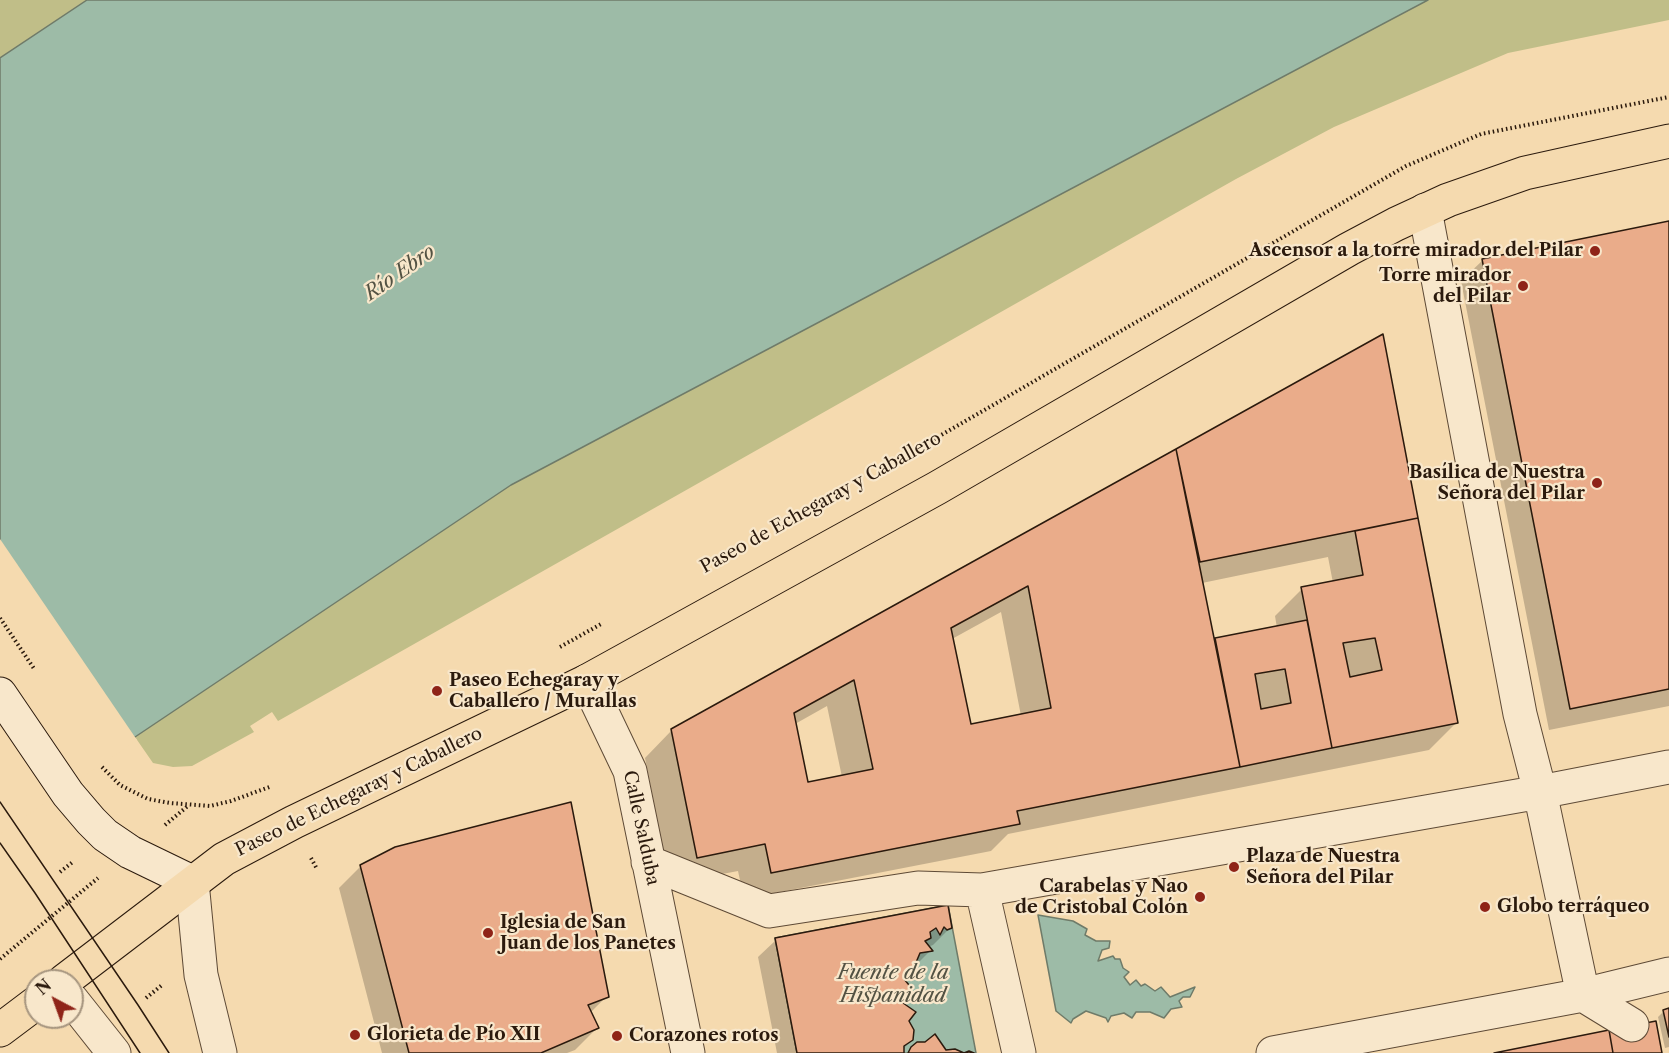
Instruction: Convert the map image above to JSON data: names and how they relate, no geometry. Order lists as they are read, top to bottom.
{
  "streets": {
    "main road": ["Paseo de Echegaray y Caballero"],
    "street": ["Calle Salduba"]
  },
  "crossings": [
    ["Paseo de Echegaray y Caballero", "Calle Salduba"]
  ],
  "water": ["Río Ebro", "Fuente de la Hispanidad"],
  "places": [
    "Ascensor a la torre mirador del Pilar",
    "Torre mirador del Pilar",
    "Basílica de Nuestra Señora del Pilar",
    "Paseo Echegaray y Caballero / Murallas",
    "Plaza de Nuestra Señora del Pilar",
    "Carabelas y Nao de Cristobal Colón",
    "Globo terráqueo",
    "Iglesia de San Juan de los Panetes",
    "Glorieta de Pío XII",
    "Corazones rotos"
  ],
  "north": "top left"
}
